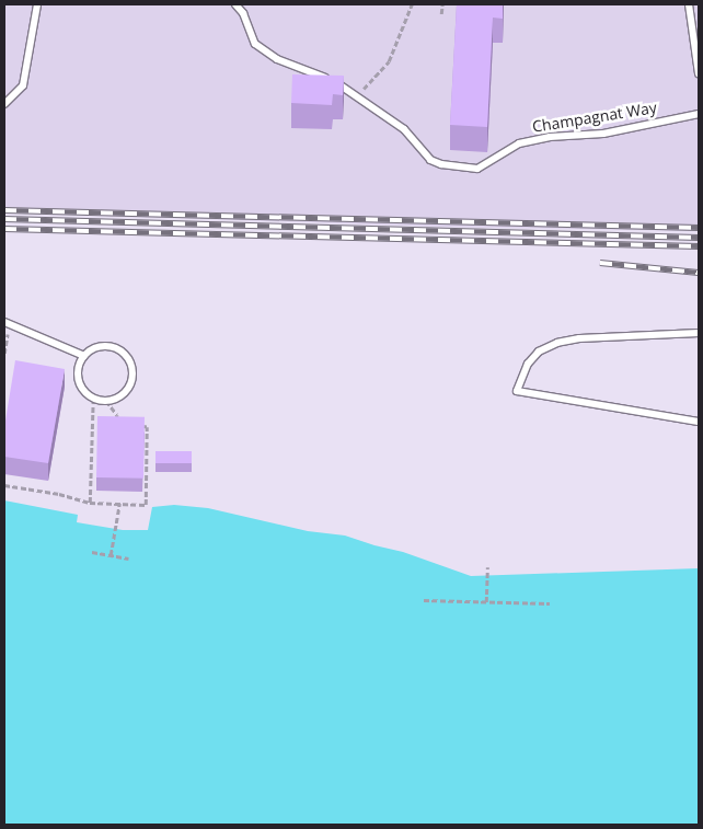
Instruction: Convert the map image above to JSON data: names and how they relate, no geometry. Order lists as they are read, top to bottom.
{
  "streets": {
    "lane": ["Champagnat Way"]
  }
}
